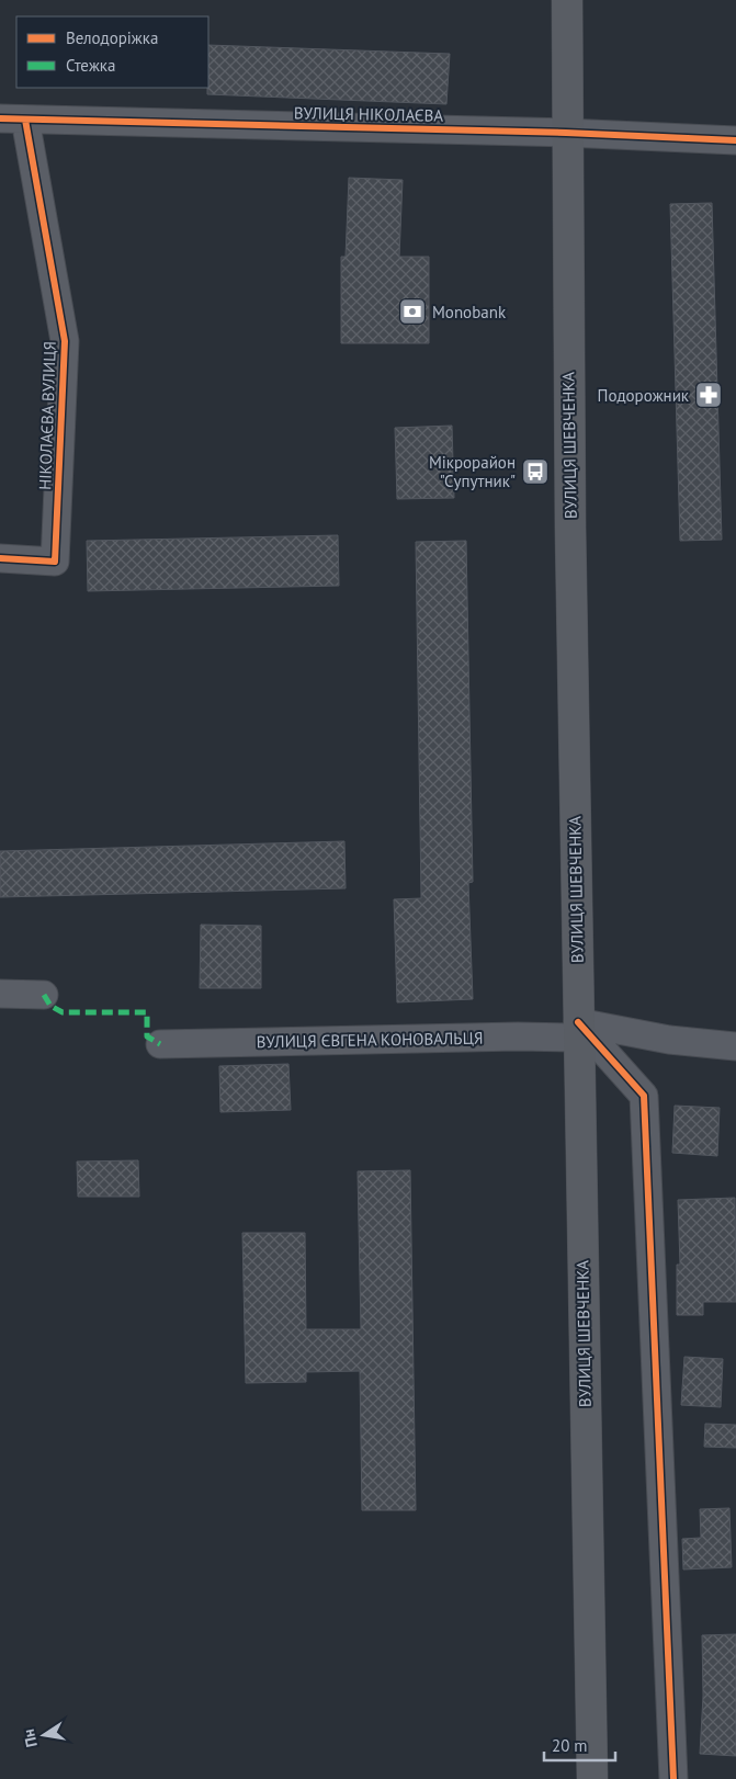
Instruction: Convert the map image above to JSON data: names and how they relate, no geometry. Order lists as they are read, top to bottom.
{
  "streets": {
    "main road": ["ВУЛИЦЯ ШЕВЧЕНКА"],
    "street": ["ВУЛИЦЯ НІКОЛАЄВА", "НІКОЛАЄВА ВУЛИЦЯ", "ВУЛИЦЯ ЄВГЕНА КОНОВАЛЬЦЯ"]
  },
  "crossings": [
    ["ВУЛИЦЯ НІКОЛАЄВА", "НІКОЛАЄВА ВУЛИЦЯ"],
    ["ВУЛИЦЯ НІКОЛАЄВА", "ВУЛИЦЯ ШЕВЧЕНКА"],
    ["ВУЛИЦЯ ШЕВЧЕНКА", "ВУЛИЦЯ ЄВГЕНА КОНОВАЛЬЦЯ"]
  ],
  "places": {
    "bank": ["Monobank"],
    "pharmacy": ["Подорожник"],
    "bus stop": ["Мікрорайон \"Супутник\""]
  },
  "legend": ["Велодоріжка", "Стежка"],
  "scale_bar": "20 m",
  "north": "left"
}
